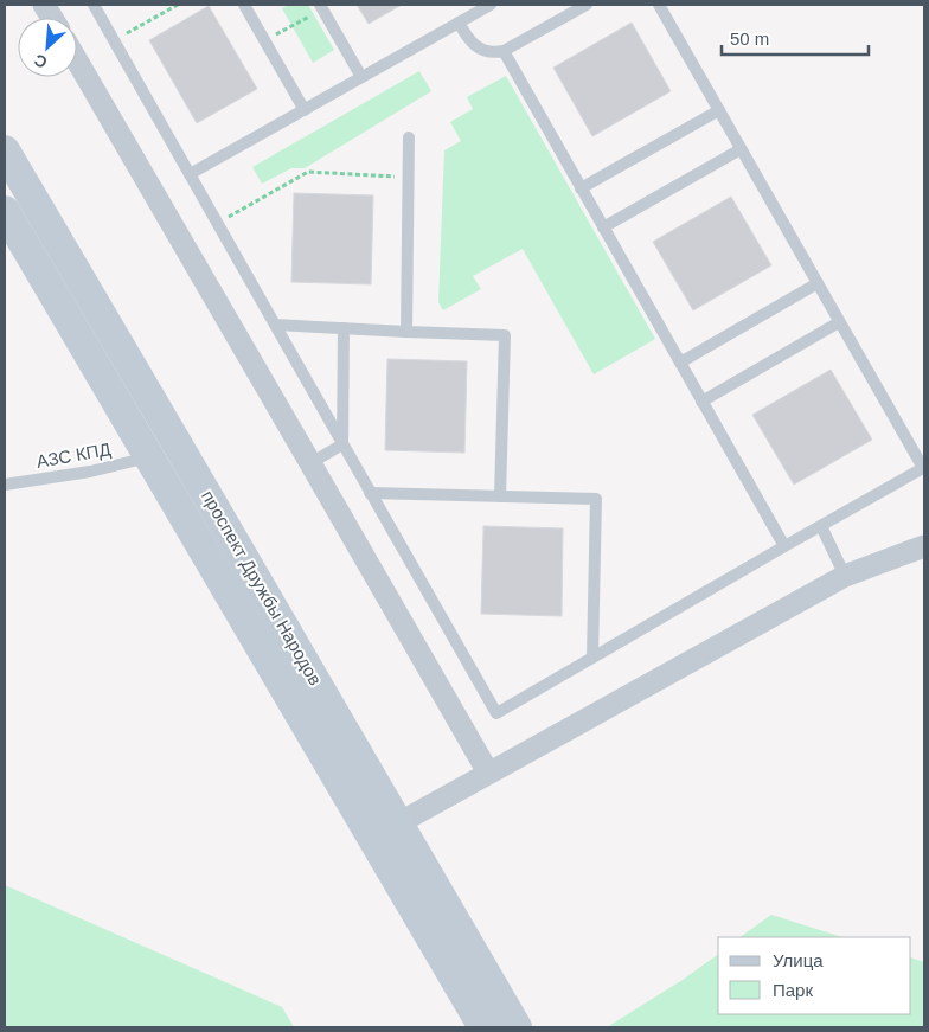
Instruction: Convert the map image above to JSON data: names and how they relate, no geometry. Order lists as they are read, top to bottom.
{
  "streets": {
    "main road": ["проспект Дружбы Народов"],
    "lane": ["АЗС КПД"]
  },
  "crossings": [
    ["АЗС КПД", "проспект Дружбы Народов"]
  ],
  "legend": ["Улица", "Парк"],
  "scale_bar": "50 m",
  "north": "bottom left"
}
